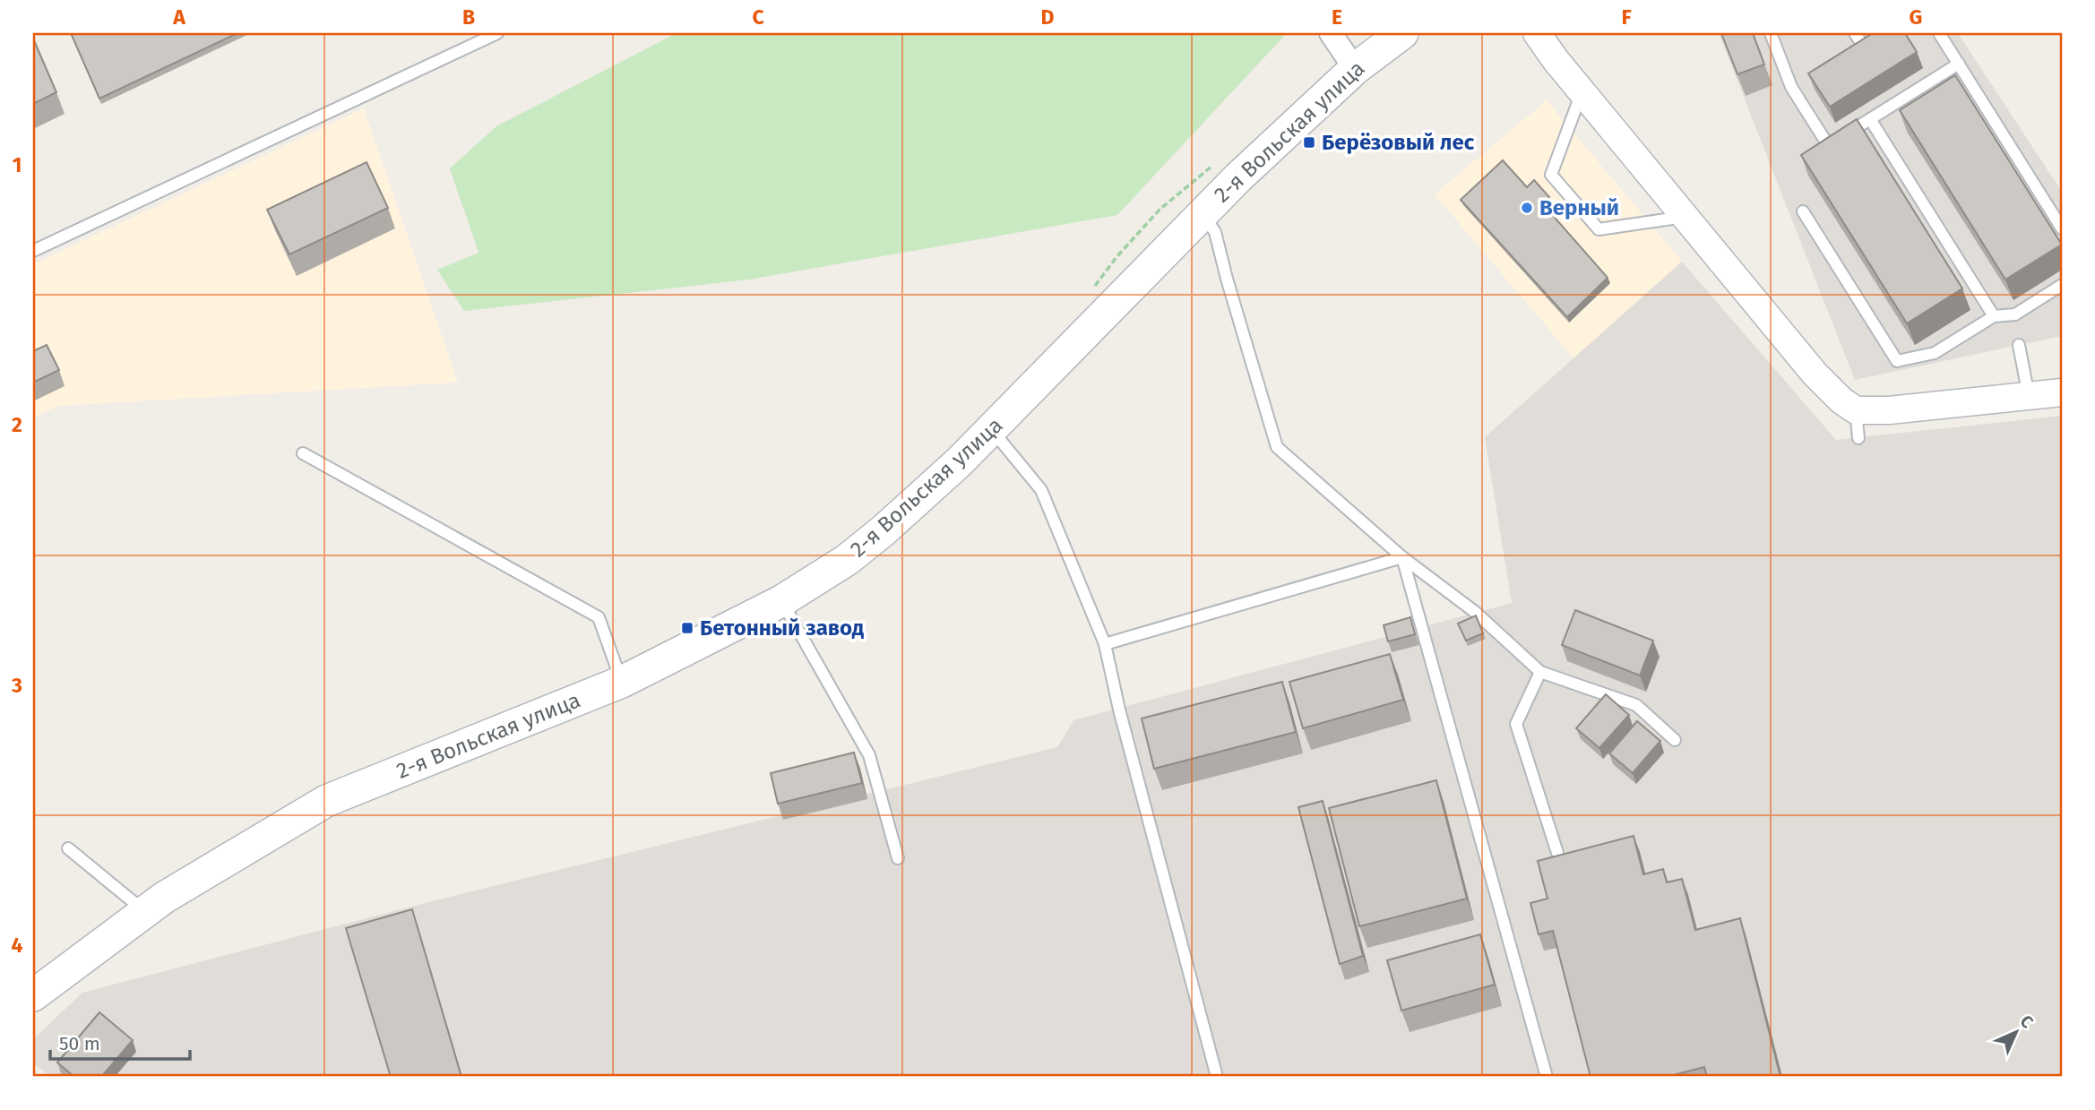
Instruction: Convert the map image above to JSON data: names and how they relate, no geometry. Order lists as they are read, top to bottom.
{
  "streets": {
    "main road": ["2-я Вольская улица"]
  },
  "places": {
    "transit": ["Берёзовый лес", "Бетонный завод"],
    "other": ["Верный"]
  },
  "scale_bar": "50 m",
  "north": "top right",
  "grid": {
    "columns": [
      "A",
      "B",
      "C",
      "D",
      "E",
      "F",
      "G"
    ],
    "rows": [
      "1",
      "2",
      "3",
      "4"
    ]
  }
}
